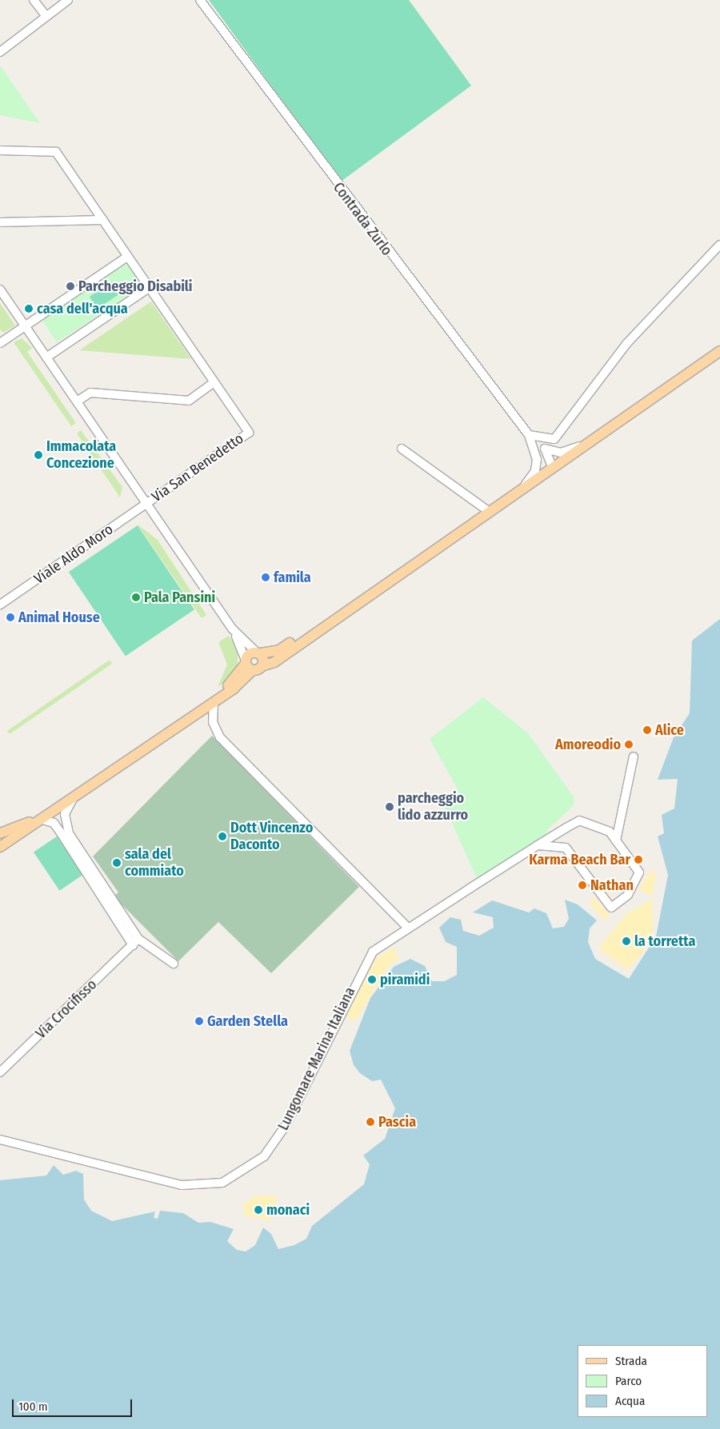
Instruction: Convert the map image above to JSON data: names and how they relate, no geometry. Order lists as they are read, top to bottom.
{
  "streets": {
    "street": [
      "Contrada Zurlo",
      "Via San Benedetto",
      "Viale Aldo Moro",
      "Via Crocifisso",
      "Lungomare Marina Italiana"
    ]
  },
  "crossings": [
    ["Via San Benedetto", "Viale Aldo Moro"]
  ],
  "places": [
    "Parcheggio Disabili",
    "casa dell'acqua",
    "Immacolata Concezione",
    "famila",
    "Pala Pansini",
    "Animal House",
    "Alice",
    "Amoreodio",
    "parcheggio lido azzurro",
    "Dott Vincenzo Daconto",
    "Karma Beach Bar",
    "sala del commiato",
    "Nathan",
    "la torretta",
    "piramidi",
    "Garden Stella",
    "Pascia",
    "monaci"
  ],
  "legend": ["Strada", "Parco", "Acqua"],
  "scale_bar": "100 m"
}
